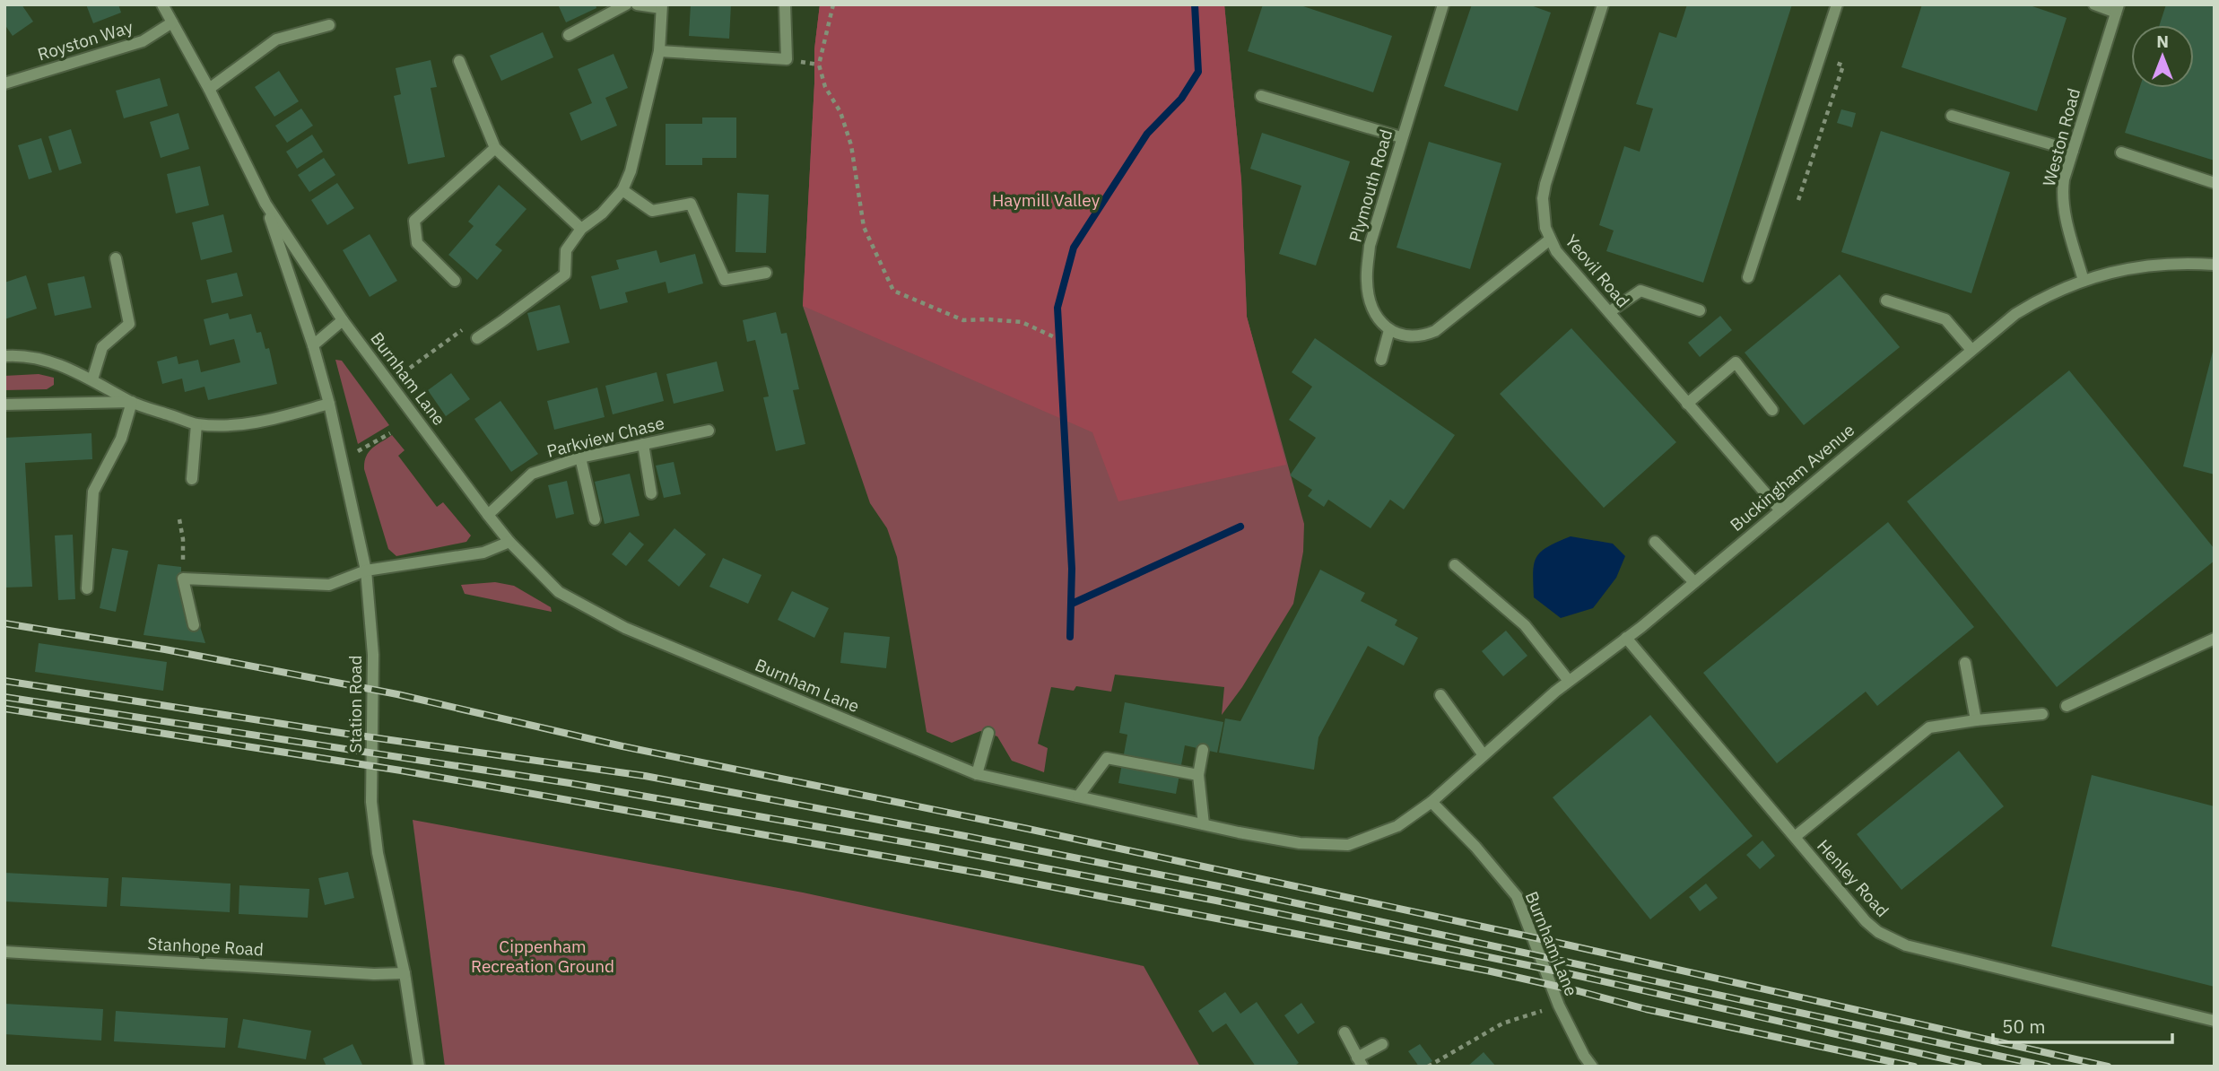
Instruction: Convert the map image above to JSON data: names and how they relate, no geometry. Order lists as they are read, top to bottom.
{
  "streets": {
    "street": [
      "Royston Way",
      "Weston Road",
      "Plymouth Road",
      "Yeovil Road",
      "Burnham Lane",
      "Parkview Chase",
      "Buckingham Avenue",
      "Station Road",
      "Henley Road",
      "Stanhope Road"
    ]
  },
  "crossings": [
    ["Royston Way", "Burnham Lane"],
    ["Weston Road", "Buckingham Avenue"],
    ["Yeovil Road", "Buckingham Avenue"],
    ["Burnham Lane", "Parkview Chase"],
    ["Burnham Lane", "Buckingham Avenue"],
    ["Burnham Lane", "Station Road"],
    ["Buckingham Avenue", "Henley Road"],
    ["Station Road", "Stanhope Road"]
  ],
  "parks": ["Haymill Valley", "Cippenham Recreation Ground"],
  "scale_bar": "50 m",
  "north": "top"
}
